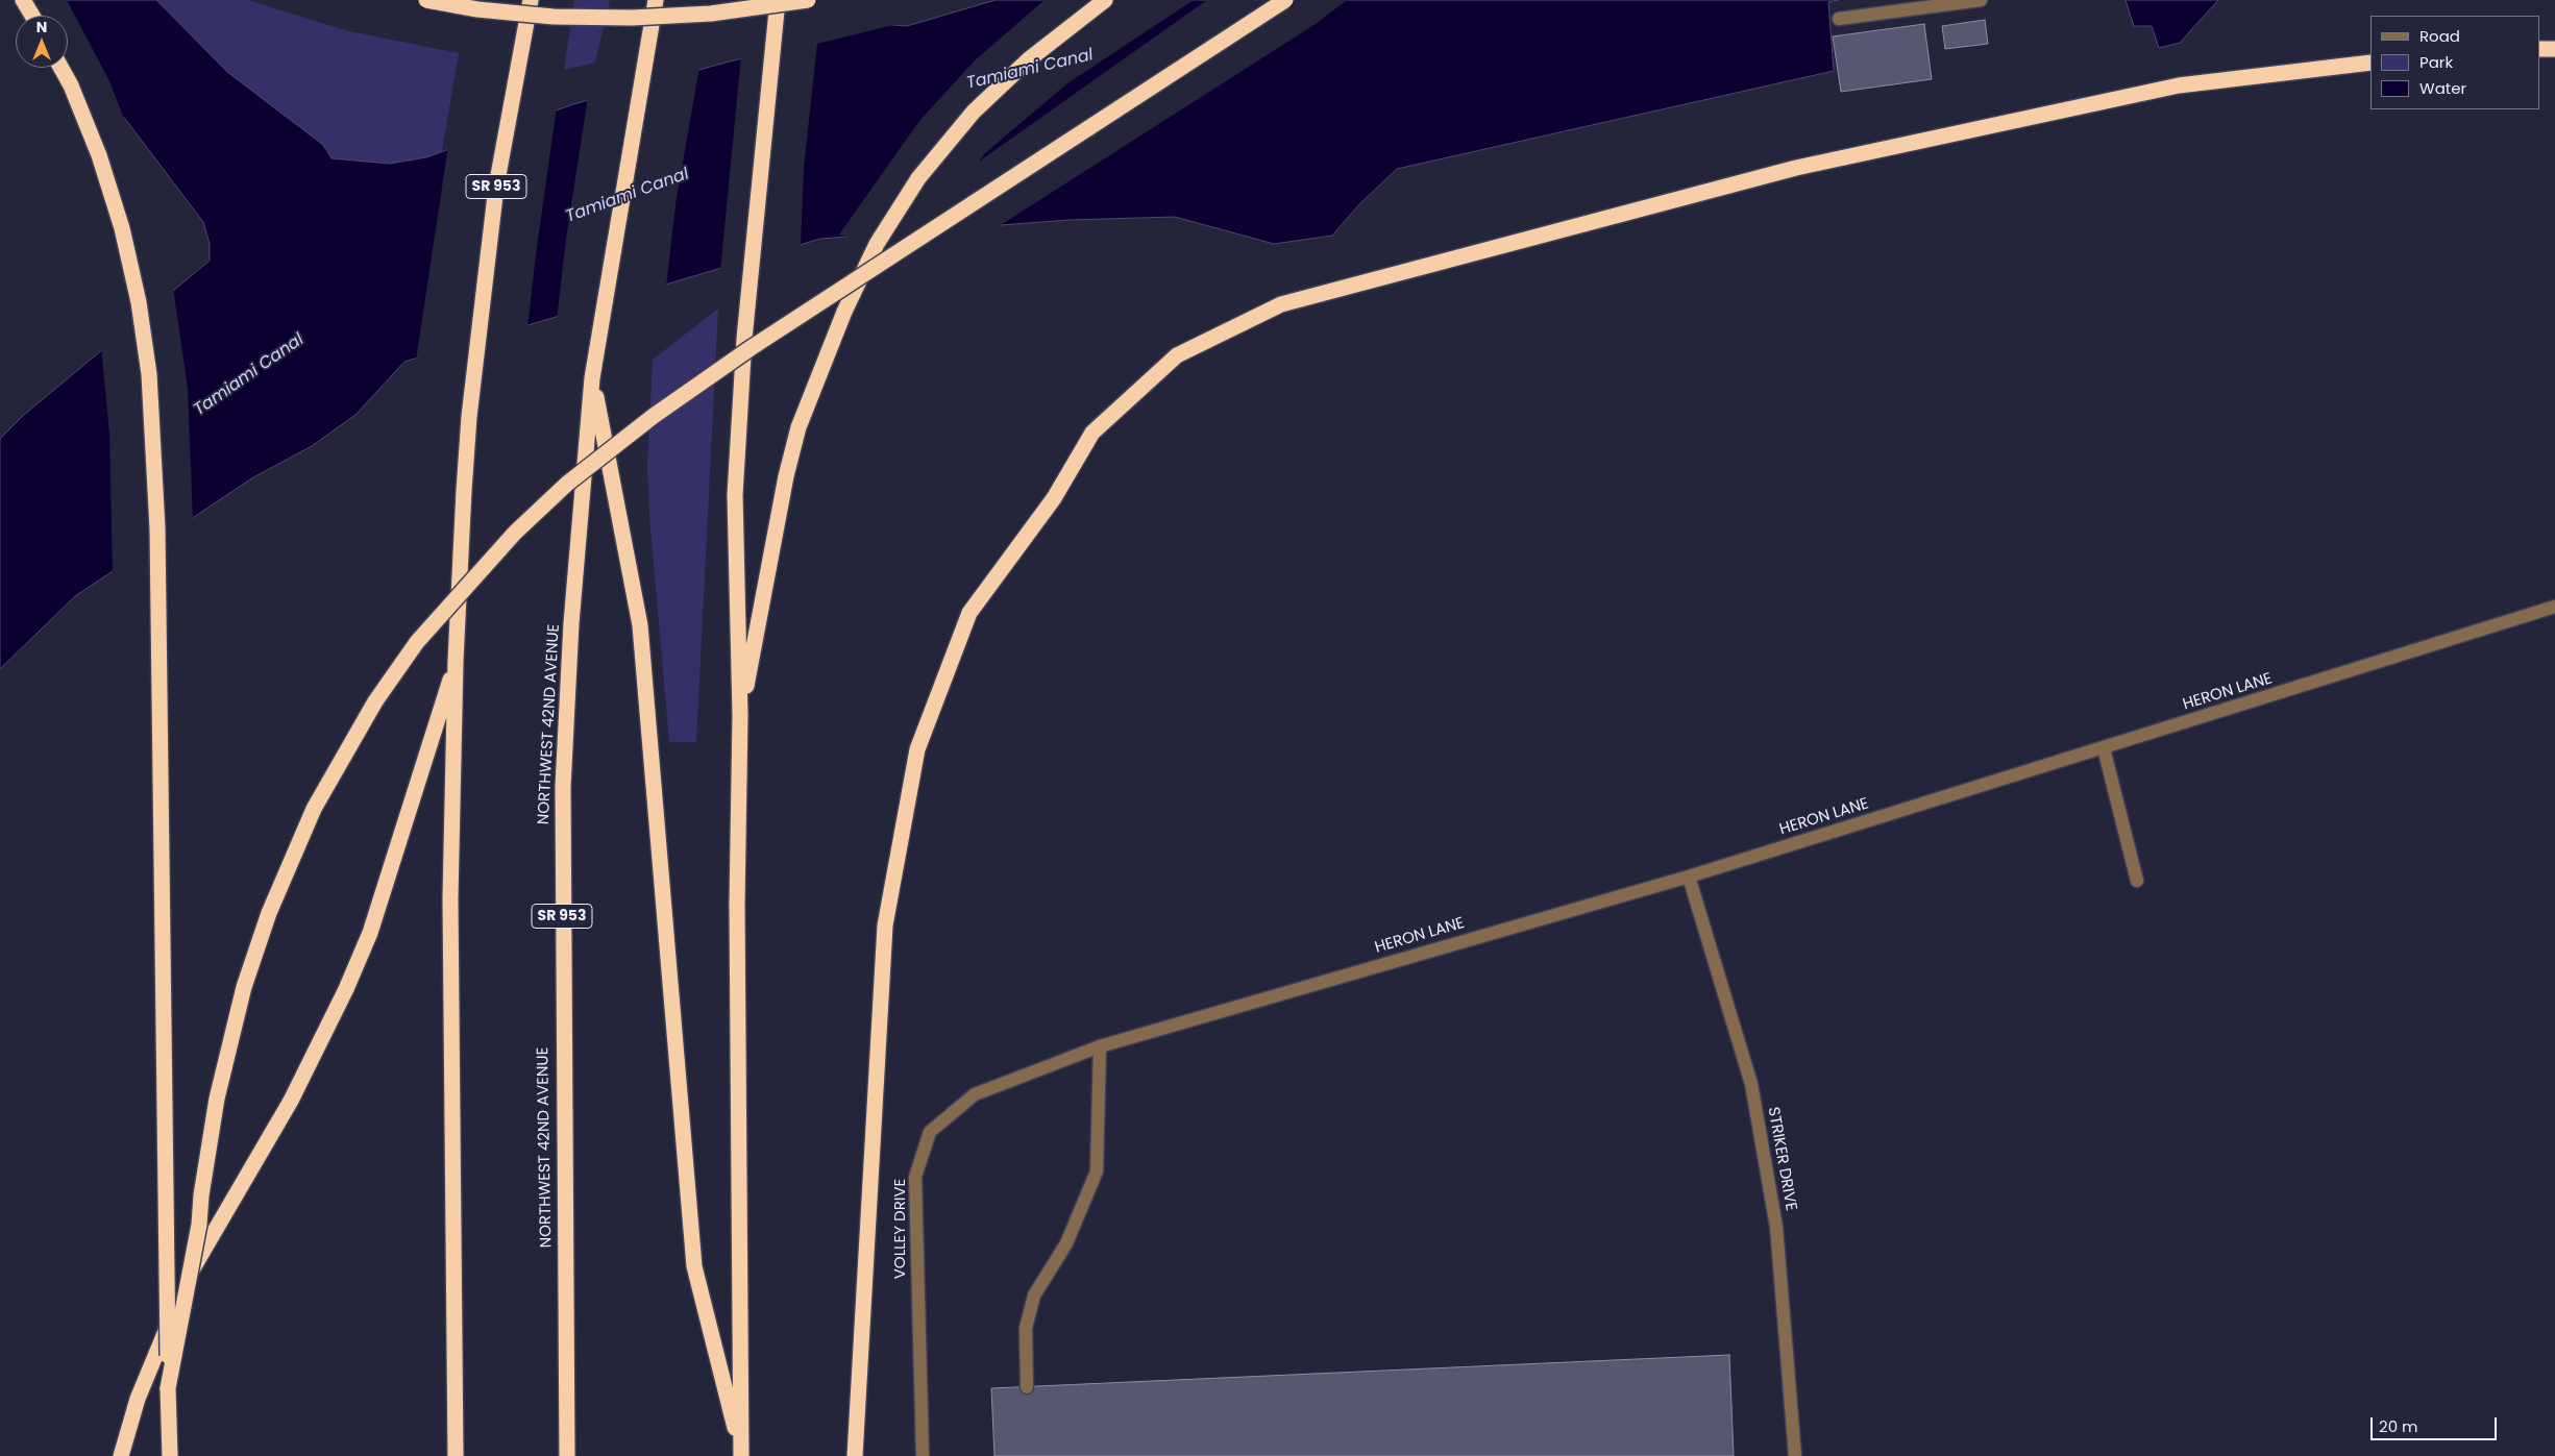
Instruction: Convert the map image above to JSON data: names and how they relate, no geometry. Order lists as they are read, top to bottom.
{
  "streets": {
    "highway": ["SR 953", "NORTHWEST 42ND AVENUE"],
    "street": ["HERON LANE", "STRIKER DRIVE", "VOLLEY DRIVE"]
  },
  "crossings": [
    ["HERON LANE", "STRIKER DRIVE"],
    ["HERON LANE", "VOLLEY DRIVE"]
  ],
  "water": ["Tamiami Canal"],
  "legend": ["Road", "Park", "Water"],
  "scale_bar": "20 m",
  "north": "top"
}
